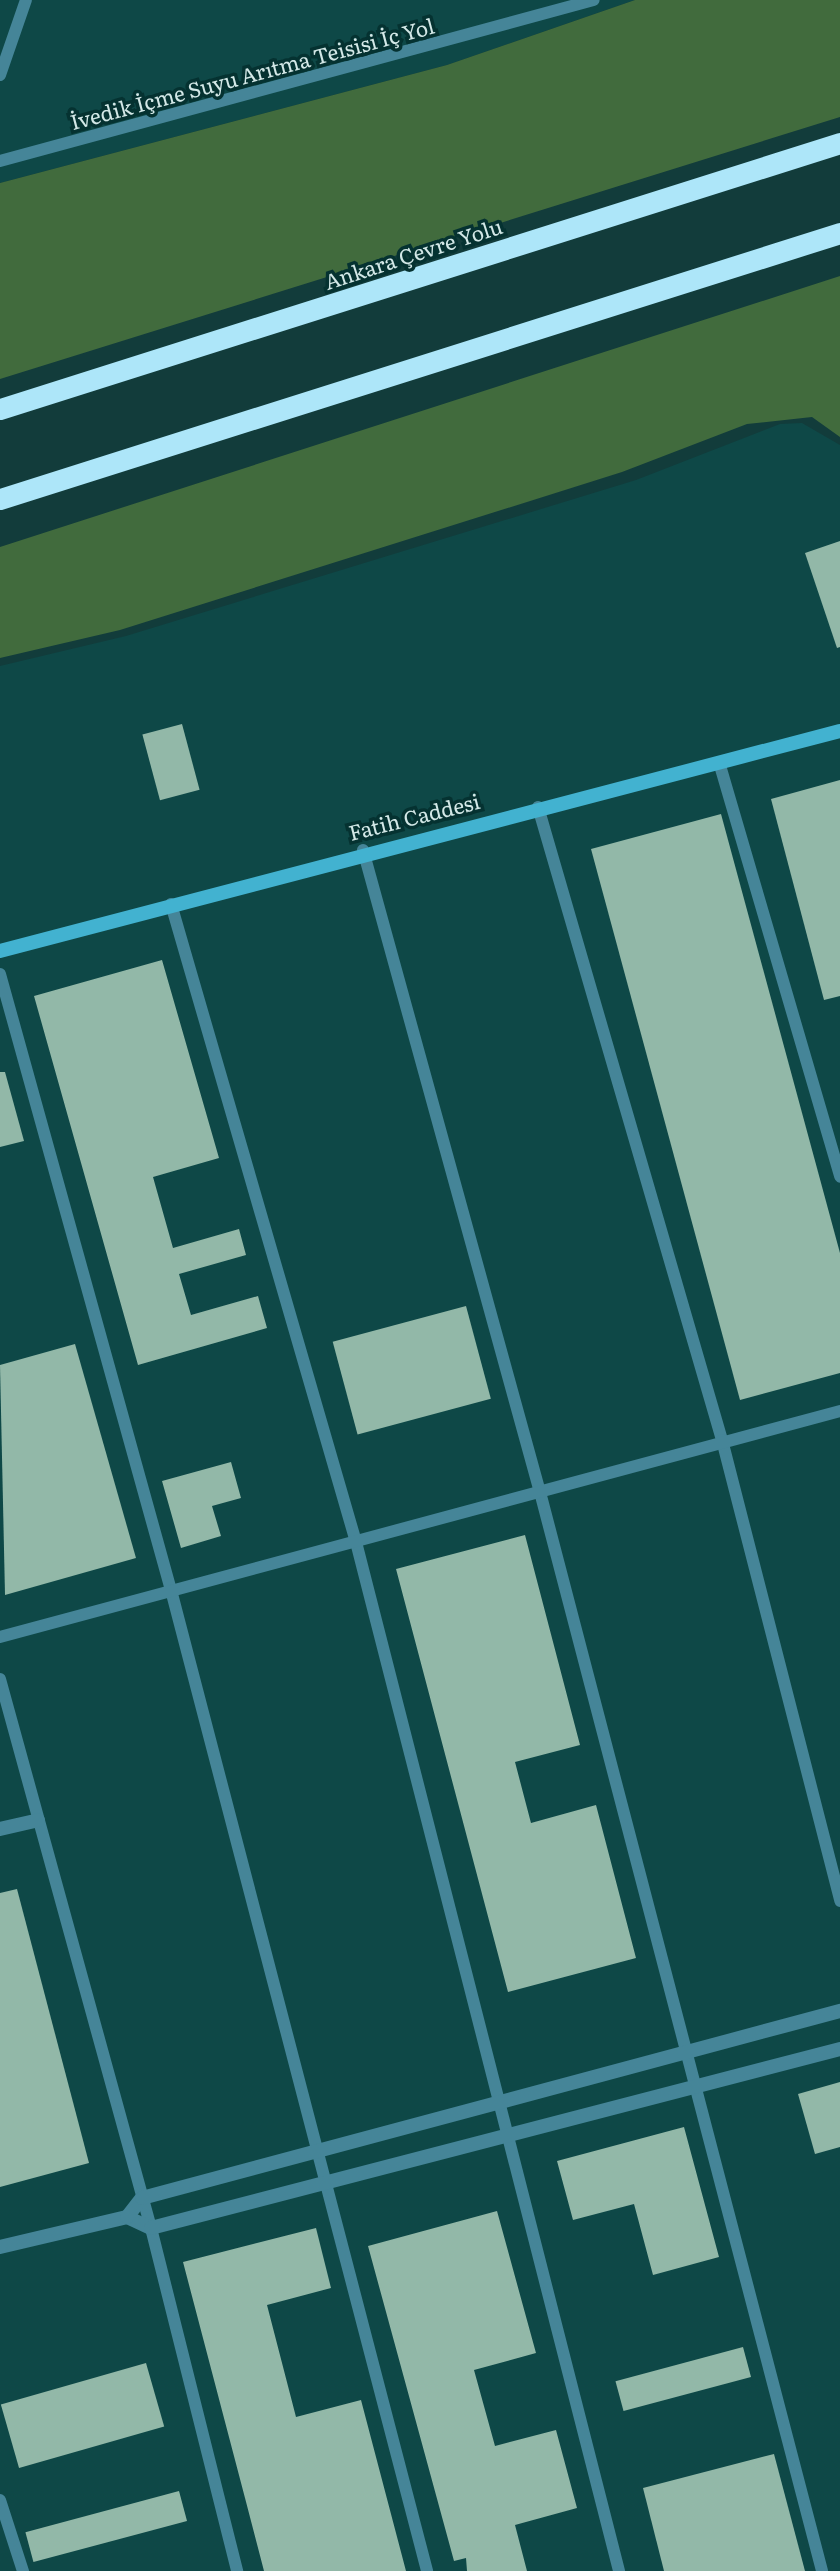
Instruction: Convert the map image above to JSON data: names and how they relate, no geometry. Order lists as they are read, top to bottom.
{
  "streets": {
    "highway": ["Ankara Çevre Yolu"],
    "street": ["Fatih Caddesi"],
    "lane": ["İvedik İçme Suyu Arıtma Teisisi İç Yol"]
  }
}
